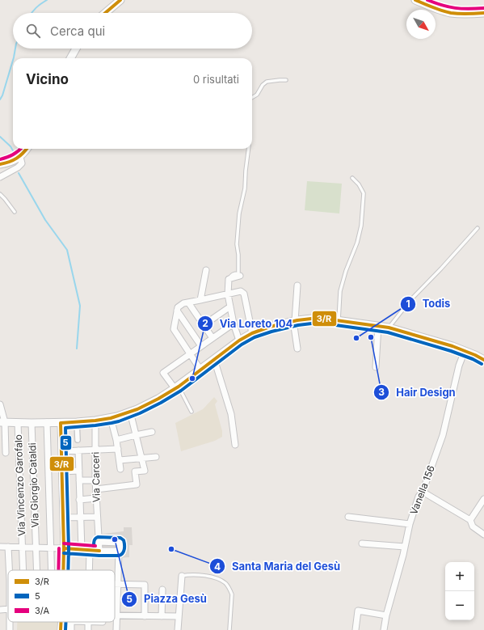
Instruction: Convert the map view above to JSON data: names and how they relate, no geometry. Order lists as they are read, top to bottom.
{
  "streets": {
    "street": [
      "Via Carceri",
      "Via Vincenzo Garofalo",
      "Via Giorgio Cataldi",
      "Vanella 156"
    ]
  },
  "places": [
    "Hair Design",
    "Todis",
    "Via Loreto 104",
    "Piazza Gesù",
    "Santa Maria del Gesù"
  ],
  "lines": ["transit line 3/R", "transit line 3/A", "transit line 5"],
  "legend": ["3/R", "5", "3/A"],
  "north": "bottom right",
  "page": {
    "search": "Cerca qui",
    "heading": ["Vicino", "0 risultati"],
    "map_buttons": ["+", "−"]
  }
}
